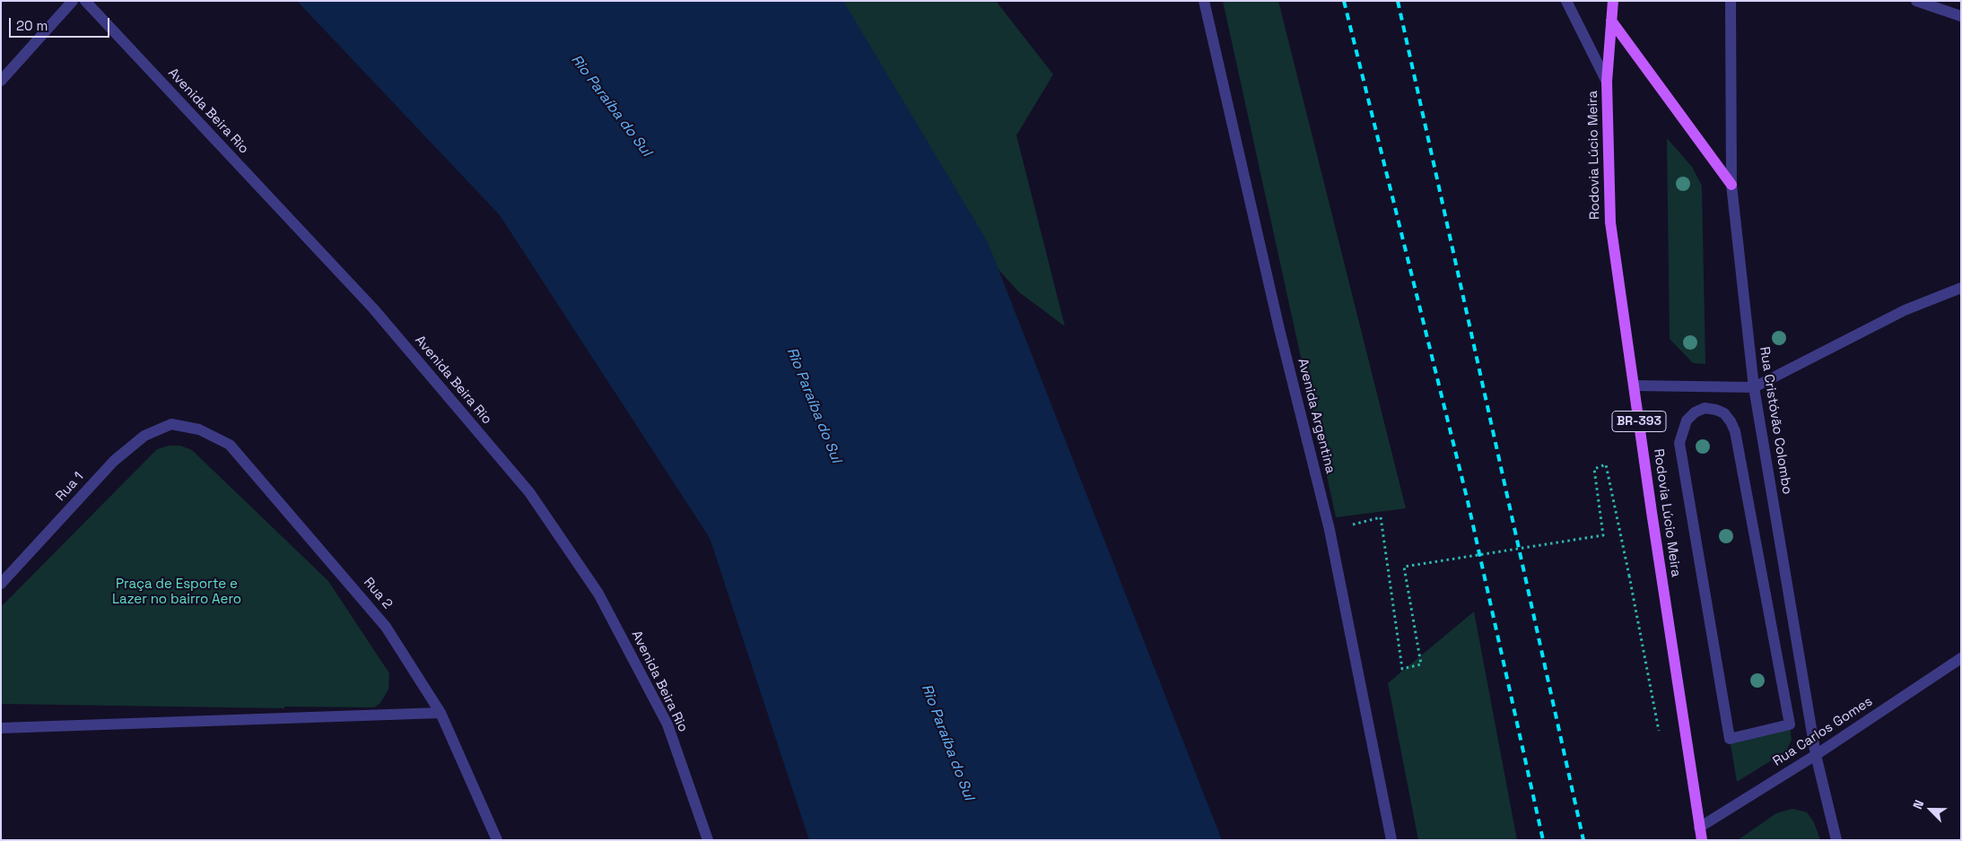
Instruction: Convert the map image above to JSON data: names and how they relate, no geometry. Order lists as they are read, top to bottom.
{
  "streets": {
    "main road": ["Rodovia Lúcio Meira", "BR-393"],
    "street": [
      "Avenida Beira Rio",
      "Avenida Argentina",
      "Rua Cristóvão Colombo",
      "Rua 1",
      "Rua 2",
      "Rua Carlos Gomes"
    ]
  },
  "crossings": [
    ["Rodovia Lúcio Meira", "Rua Carlos Gomes"],
    ["Rua Cristóvão Colombo", "Rua Carlos Gomes"],
    ["Rua 1", "Rua 2"]
  ],
  "water": ["Rio Paraíba do Sul"],
  "parks": ["Praça de Esporte e Lazer no bairro Aero"],
  "scale_bar": "20 m",
  "north": "top left"
}
